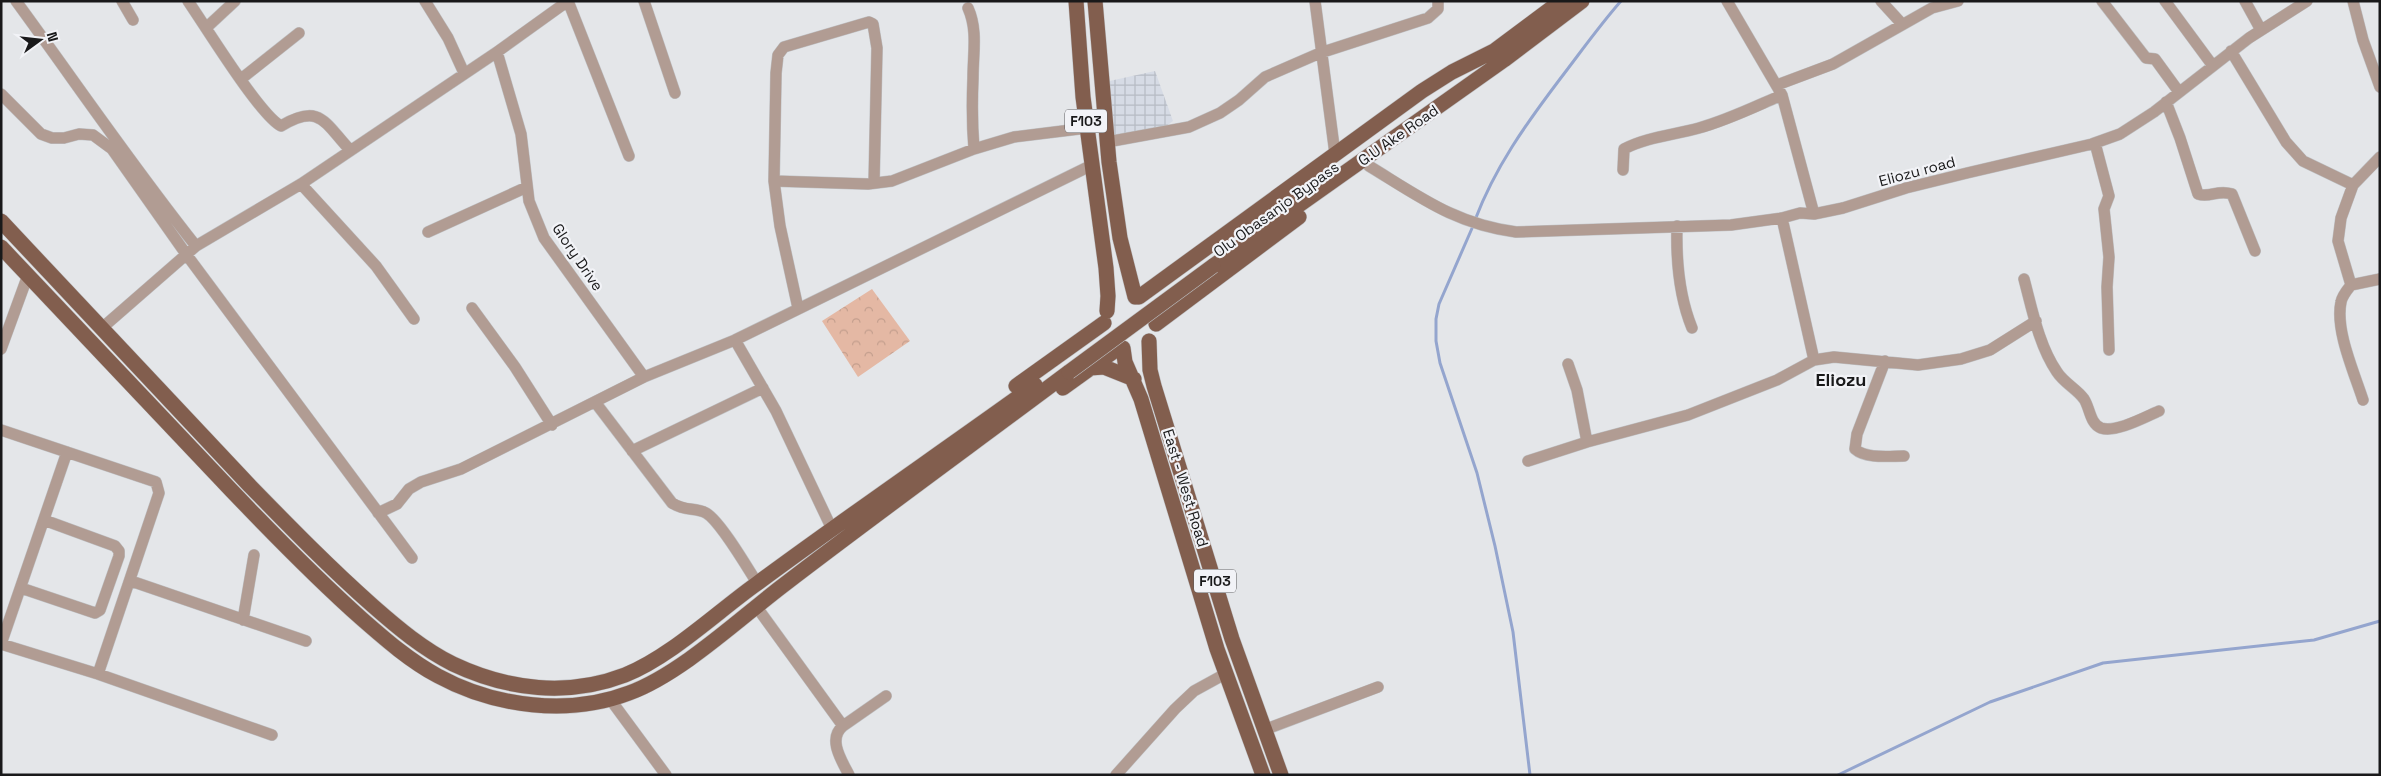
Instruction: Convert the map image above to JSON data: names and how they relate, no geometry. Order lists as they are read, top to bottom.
{
  "streets": {
    "main road": ["F103", "Olu Obasanjo Bypass", "East - West Road"],
    "street": ["Eliozu road", "Glory Drive"]
  },
  "crossings": [
    ["F103", "East - West Road"]
  ],
  "districts": ["Eliozu"],
  "north": "right"
}
